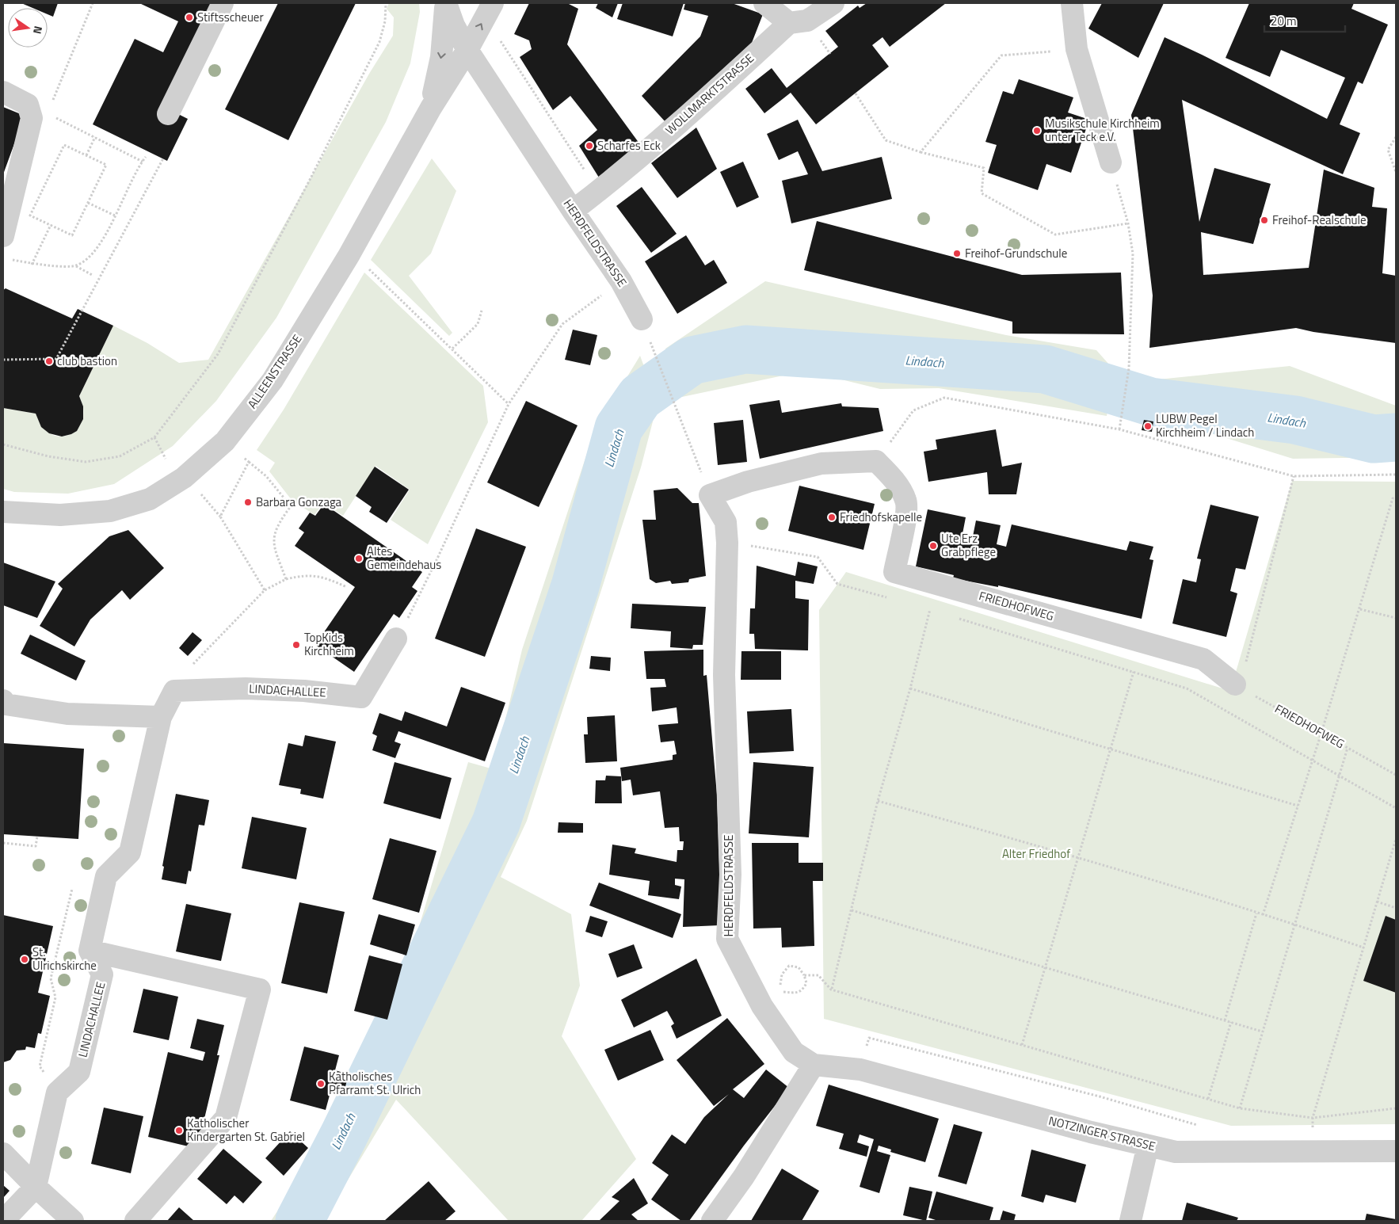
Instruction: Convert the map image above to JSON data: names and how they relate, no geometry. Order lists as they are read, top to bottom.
{
  "streets": {
    "street": [
      "WOLLMARKTSTRASSE",
      "HERDFELDSTRASSE",
      "ALLEENSTRASSE",
      "FRIEDHOFWEG",
      "LINDACHALLEE",
      "NOTZINGER STRASSE"
    ]
  },
  "crossings": [
    ["WOLLMARKTSTRASSE", "HERDFELDSTRASSE"],
    ["HERDFELDSTRASSE", "ALLEENSTRASSE"],
    ["HERDFELDSTRASSE", "FRIEDHOFWEG"],
    ["HERDFELDSTRASSE", "NOTZINGER STRASSE"]
  ],
  "water": ["Lindach"],
  "parks": ["Alter Friedhof"],
  "places": [
    "Stiftsscheuer",
    "Musikschule Kirchheim unter Teck e.V.",
    "Scharfes Eck",
    "Freihof-Realschule",
    "Freihof-Grundschule",
    "club bastion",
    "LUBW Pegel Kirchheim / Lindach",
    "Barbara Gonzaga",
    "Friedhofskapelle",
    "Ute Erz Grabpflege",
    "Altes Gemeindehaus",
    "TopKids Kirchheim",
    "St. Ulrichskirche",
    "Katholisches Pfarramt St. Ulrich",
    "Katholischer Kindergarten St. Gabriel"
  ],
  "scale_bar": "20 m",
  "north": "right"
}
